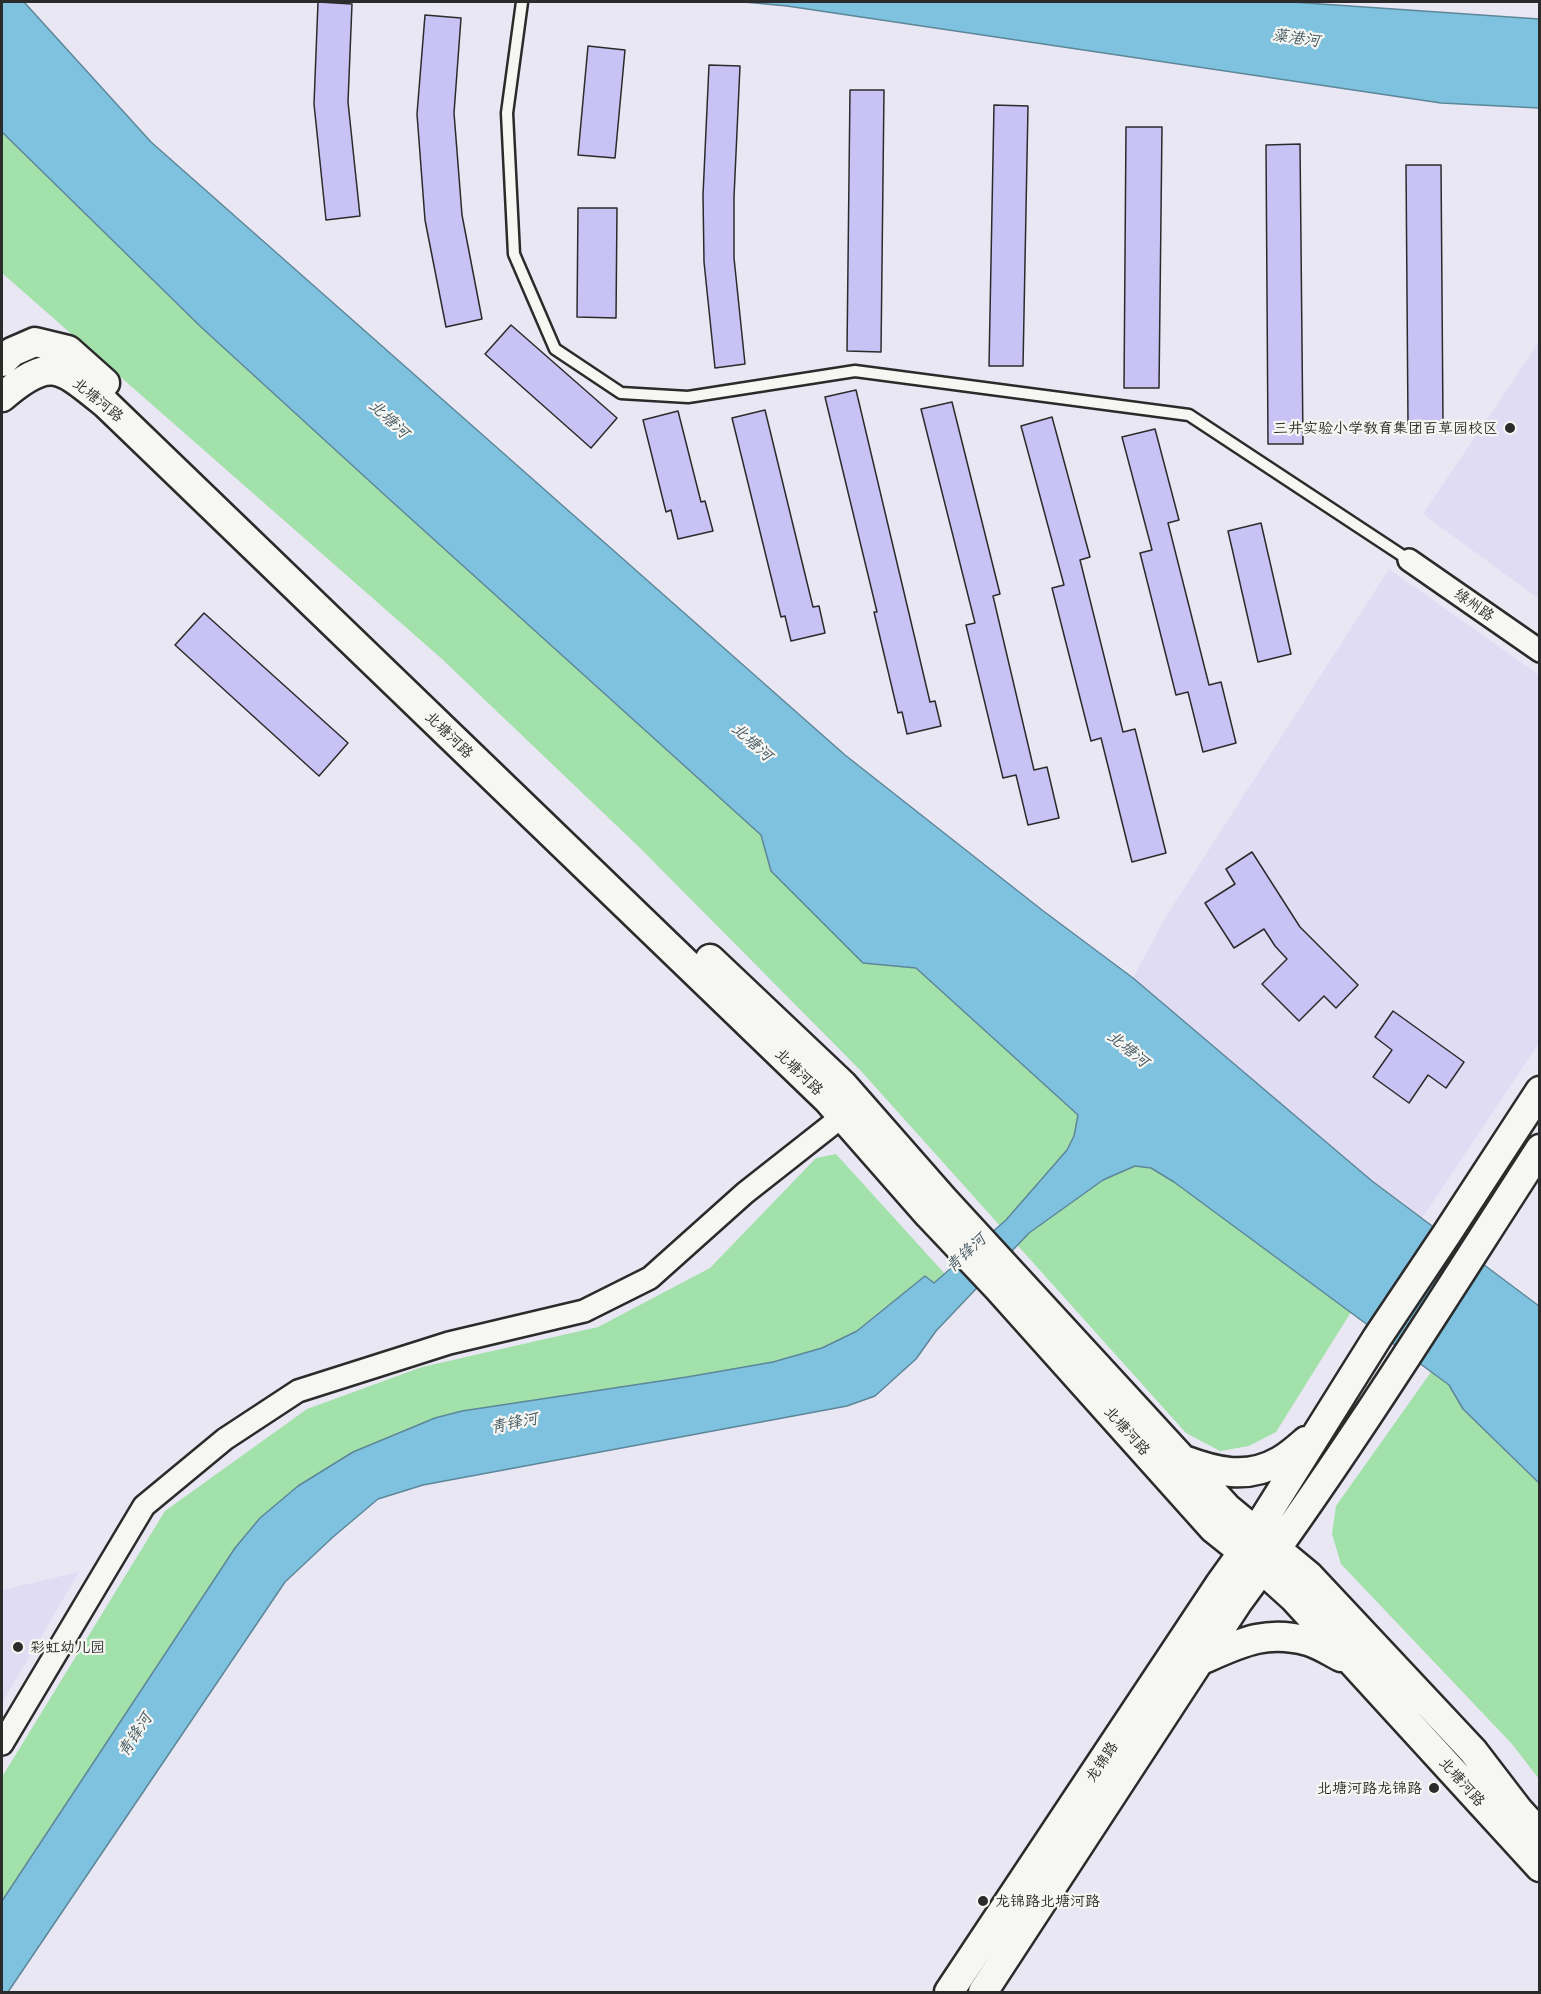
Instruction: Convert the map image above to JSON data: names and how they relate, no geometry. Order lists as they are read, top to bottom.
{
  "streets": {
    "main road": ["北塘河路", "龙锦路"],
    "street": ["绿州路"]
  },
  "crossings": [
    ["北塘河路", "龙锦路"]
  ],
  "water": ["藻港河", "北塘河", "青锋河"],
  "places": [
    "三井实验小学教育集团百草园校区",
    "彩虹幼儿园",
    "北塘河路龙锦路",
    "龙锦路北塘河路"
  ]
}
